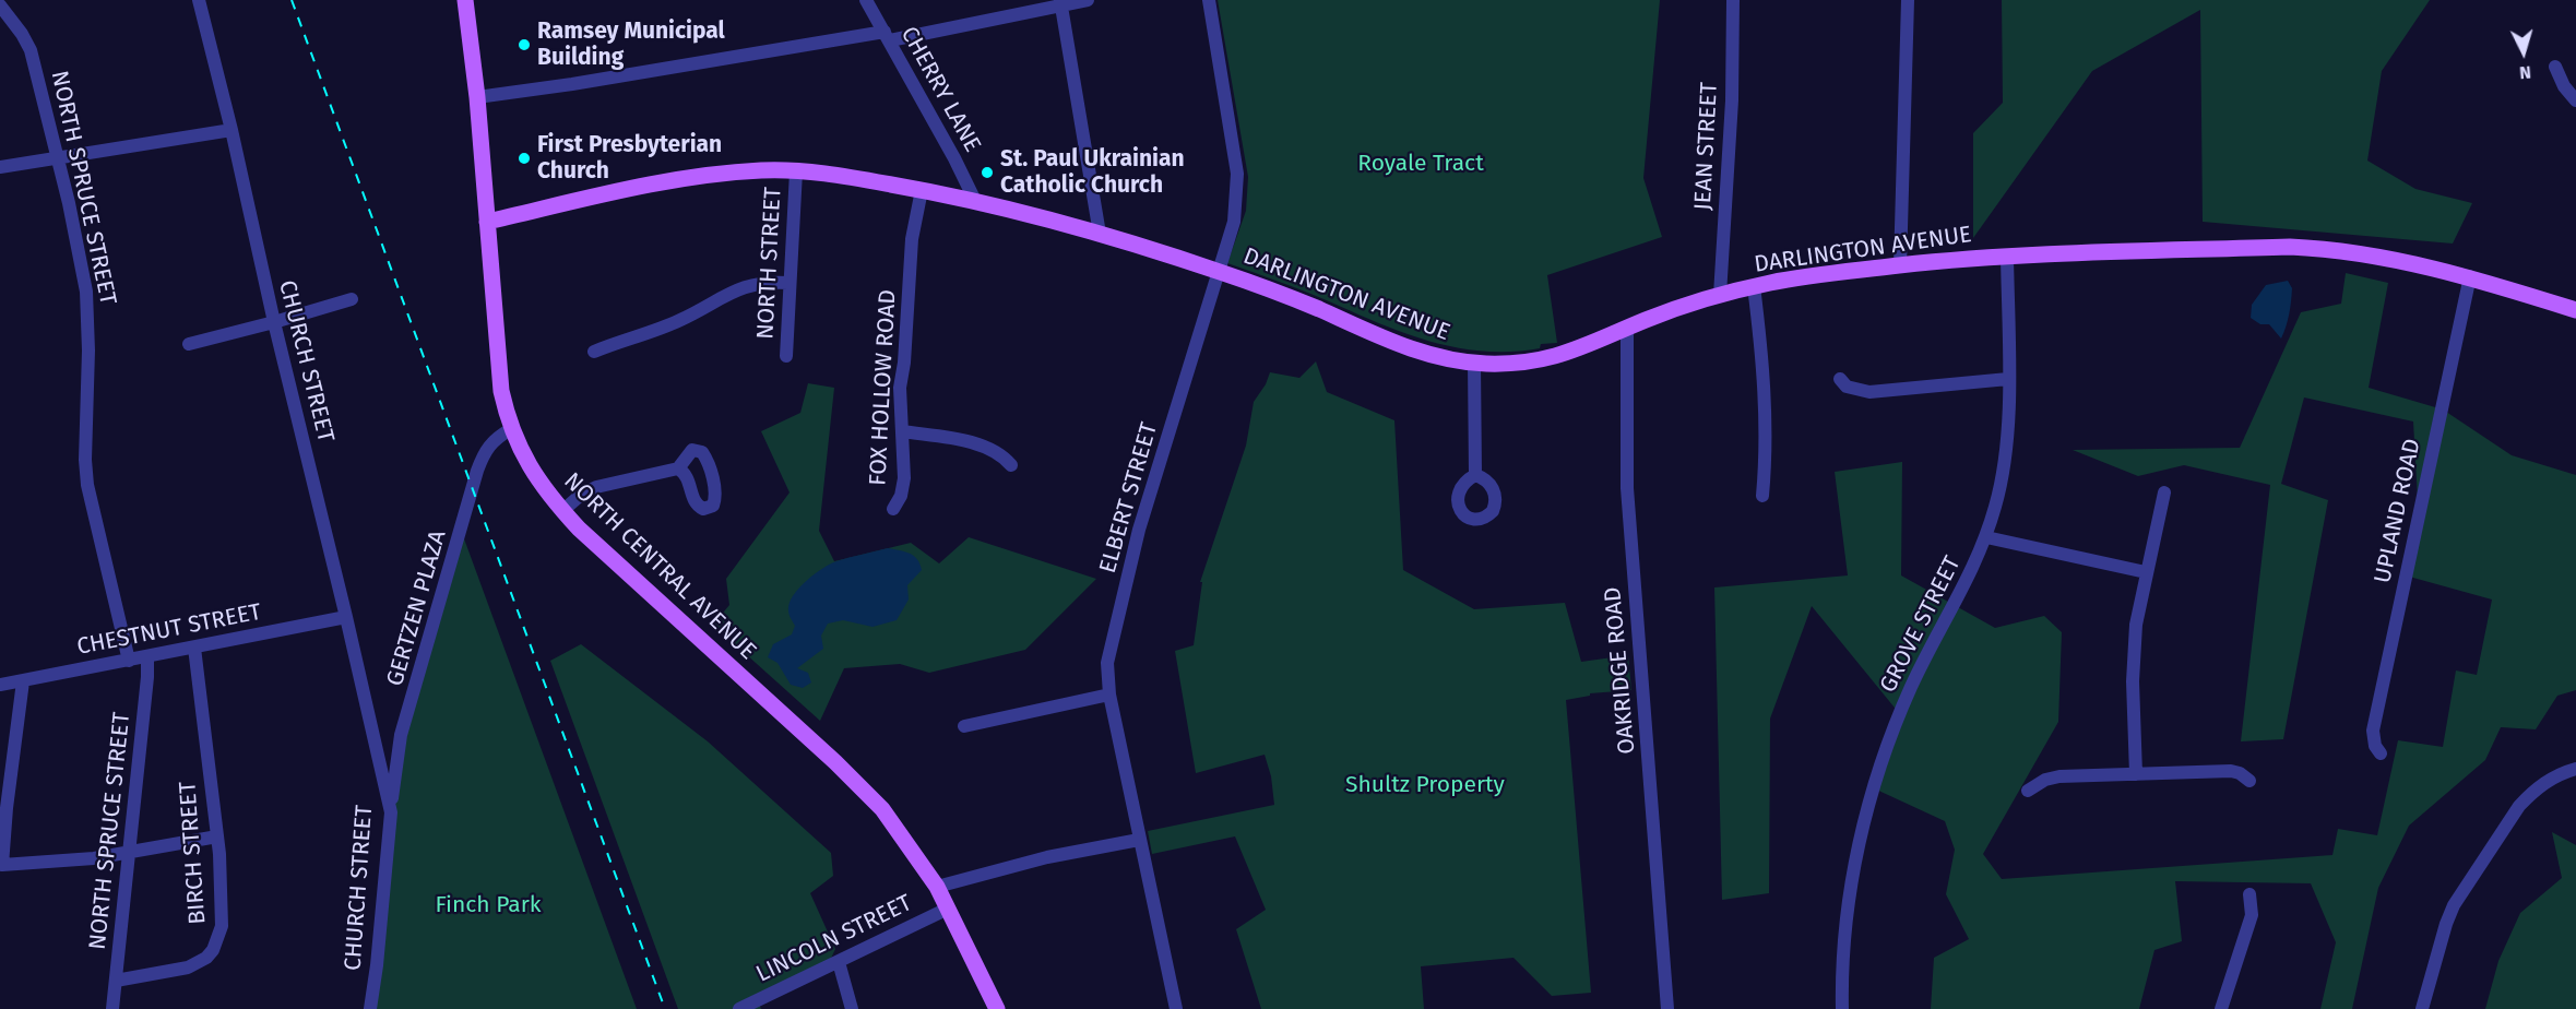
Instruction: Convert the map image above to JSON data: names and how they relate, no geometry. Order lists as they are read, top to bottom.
{
  "streets": {
    "main road": ["DARLINGTON AVENUE", "NORTH CENTRAL AVENUE"],
    "street": [
      "CHERRY LANE",
      "JEAN STREET",
      "NORTH SPRUCE STREET",
      "NORTH STREET",
      "CHURCH STREET",
      "FOX HOLLOW ROAD",
      "ELBERT STREET",
      "UPLAND ROAD",
      "GERTZEN PLAZA",
      "GROVE STREET",
      "CHESTNUT STREET",
      "OAKRIDGE ROAD",
      "BIRCH STREET",
      "LINCOLN STREET"
    ]
  },
  "crossings": [
    ["CHERRY LANE", "DARLINGTON AVENUE"],
    ["JEAN STREET", "DARLINGTON AVENUE"],
    ["NORTH SPRUCE STREET", "CHESTNUT STREET"],
    ["NORTH SPRUCE STREET", "BIRCH STREET"],
    ["DARLINGTON AVENUE", "NORTH STREET"],
    ["DARLINGTON AVENUE", "FOX HOLLOW ROAD"],
    ["DARLINGTON AVENUE", "ELBERT STREET"],
    ["DARLINGTON AVENUE", "UPLAND ROAD"],
    ["DARLINGTON AVENUE", "NORTH CENTRAL AVENUE"],
    ["DARLINGTON AVENUE", "GROVE STREET"],
    ["DARLINGTON AVENUE", "OAKRIDGE ROAD"],
    ["CHURCH STREET", "GERTZEN PLAZA"],
    ["CHURCH STREET", "CHESTNUT STREET"],
    ["ELBERT STREET", "LINCOLN STREET"],
    ["NORTH CENTRAL AVENUE", "GERTZEN PLAZA"],
    ["NORTH CENTRAL AVENUE", "LINCOLN STREET"],
    ["CHESTNUT STREET", "BIRCH STREET"]
  ],
  "parks": ["Royale Tract", "Shultz Property", "Finch Park"],
  "places": ["Ramsey Municipal Building", "First Presbyterian Church", "St. Paul Ukrainian Catholic Church"],
  "north": "bottom"
}
